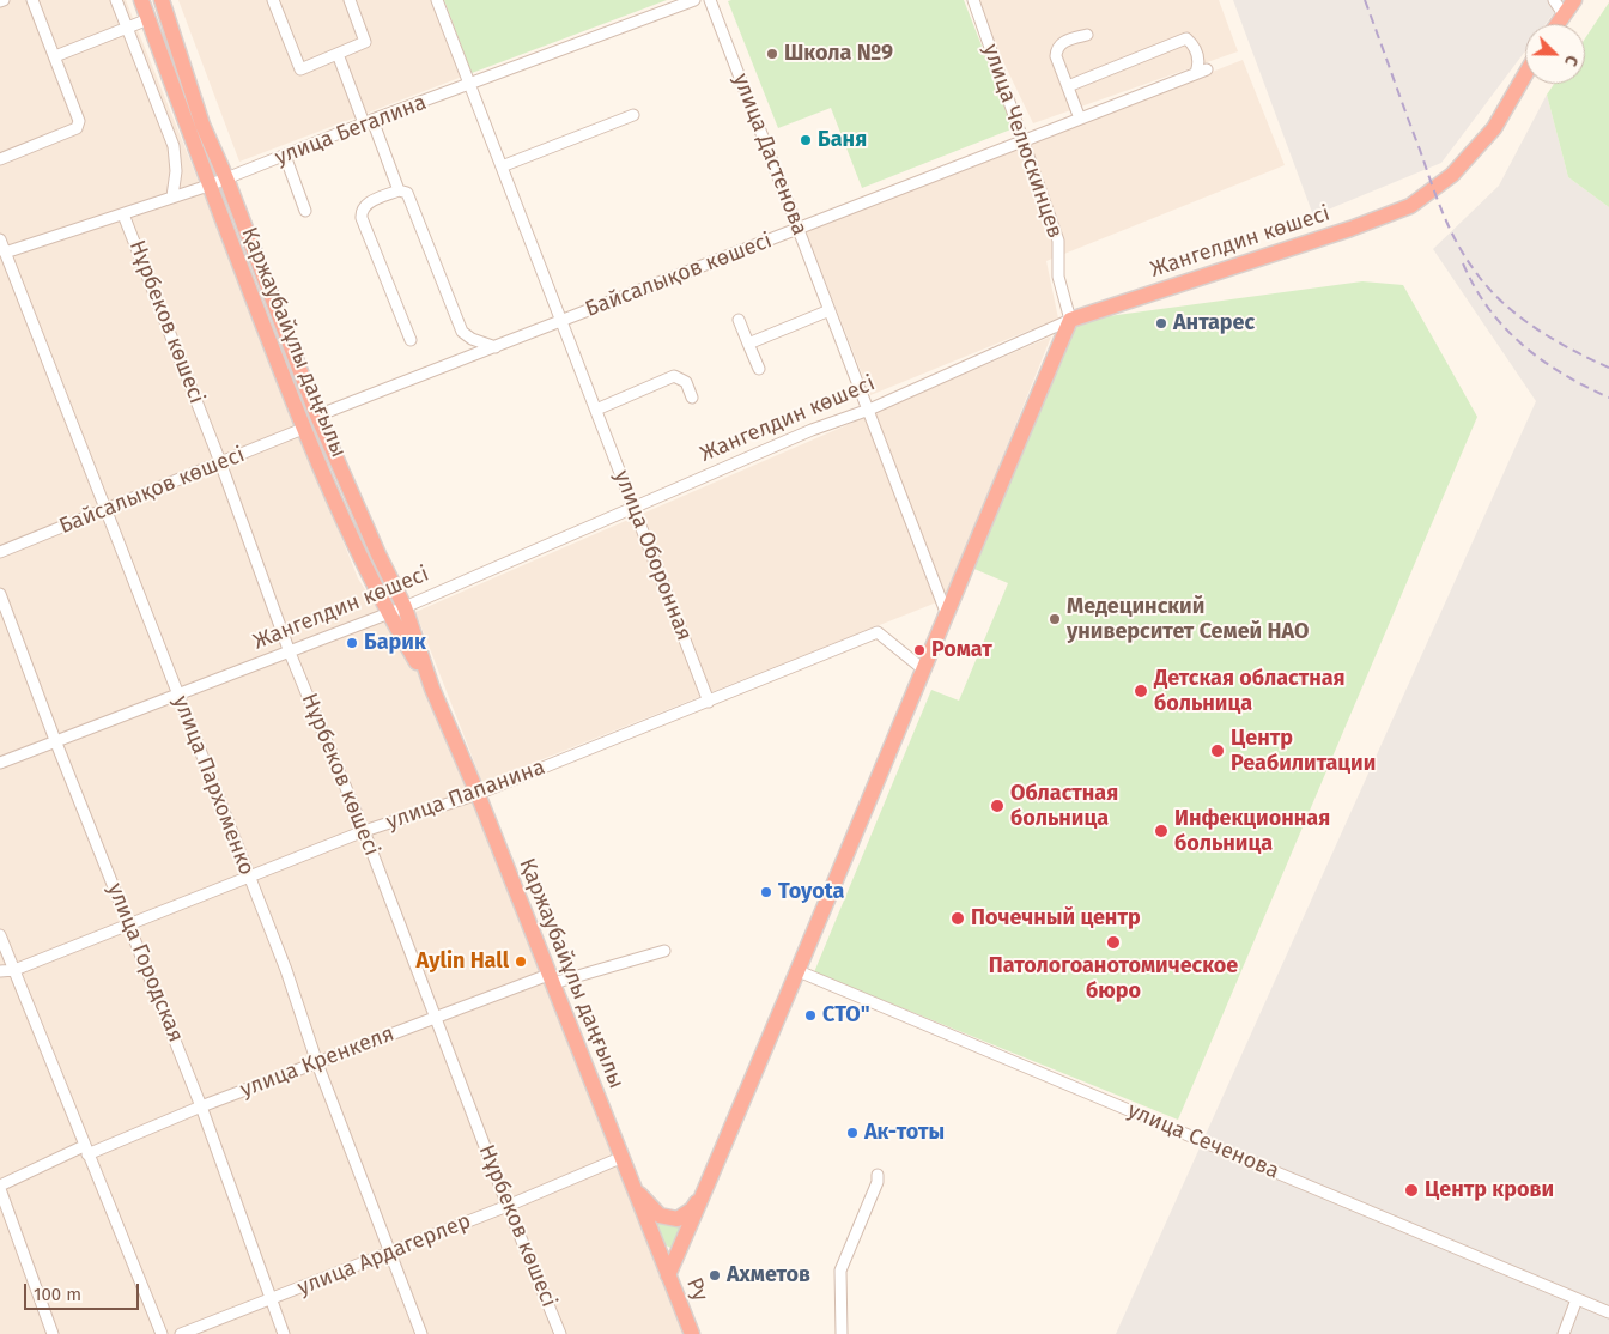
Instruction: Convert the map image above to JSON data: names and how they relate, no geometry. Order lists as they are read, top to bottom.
{
  "streets": {
    "highway": ["Жангелдин көшесі", "Қаржаубайұлы даңғылы", "Ру"],
    "street": [
      "улица Бегалина",
      "улица Челюскинцев",
      "улица Дастенова",
      "Байсалықов көшесі",
      "Нұрбеков көшесі",
      "улица Оборонная",
      "улица Пархоменко",
      "улица Папанина",
      "улица Городская",
      "улица Кренкеля",
      "улица Сеченова",
      "улица Ардагерлер"
    ]
  },
  "crossings": [
    ["улица Бегалина", "Нұрбеков көшесі"],
    ["улица Бегалина", "Қаржаубайұлы даңғылы"],
    ["улица Бегалина", "улица Оборонная"],
    ["улица Бегалина", "улица Пархоменко"],
    ["улица Челюскинцев", "Жангелдин көшесі"],
    ["улица Челюскинцев", "Байсалықов көшесі"],
    ["улица Дастенова", "Жангелдин көшесі"],
    ["улица Дастенова", "Байсалықов көшесі"],
    ["Жангелдин көшесі", "Нұрбеков көшесі"],
    ["Жангелдин көшесі", "Қаржаубайұлы даңғылы"],
    ["Жангелдин көшесі", "улица Оборонная"],
    ["Жангелдин көшесі", "улица Пархоменко"],
    ["Жангелдин көшесі", "улица Городская"],
    ["Байсалықов көшесі", "Нұрбеков көшесі"],
    ["Байсалықов көшесі", "Қаржаубайұлы даңғылы"],
    ["Байсалықов көшесі", "улица Оборонная"],
    ["Байсалықов көшесі", "улица Пархоменко"],
    ["Нұрбеков көшесі", "улица Папанина"],
    ["Нұрбеков көшесі", "улица Кренкеля"],
    ["Нұрбеков көшесі", "улица Ардагерлер"],
    ["Қаржаубайұлы даңғылы", "улица Папанина"],
    ["Қаржаубайұлы даңғылы", "улица Кренкеля"],
    ["Қаржаубайұлы даңғылы", "улица Ардагерлер"],
    ["Қаржаубайұлы даңғылы", "Ру"],
    ["улица Оборонная", "улица Папанина"],
    ["улица Пархоменко", "улица Папанина"],
    ["улица Пархоменко", "улица Кренкеля"],
    ["улица Пархоменко", "улица Ардагерлер"],
    ["улица Папанина", "улица Городская"],
    ["улица Городская", "улица Кренкеля"],
    ["улица Городская", "улица Ардагерлер"]
  ],
  "places": [
    "Школа №9",
    "Баня",
    "Антарес",
    "Медецинский университет Семей НАО",
    "Барик",
    "Ромат",
    "Детская областная больница",
    "Центр Реабилитации",
    "Областная больница",
    "Инфекционная больница",
    "Toyota",
    "Почечный центр",
    "Патологоанотомическое бюро",
    "Aylin Hall",
    "СТО\"",
    "Ак-тоты",
    "Центр крови",
    "Ахметов"
  ],
  "scale_bar": "100 m",
  "north": "bottom right"
}
